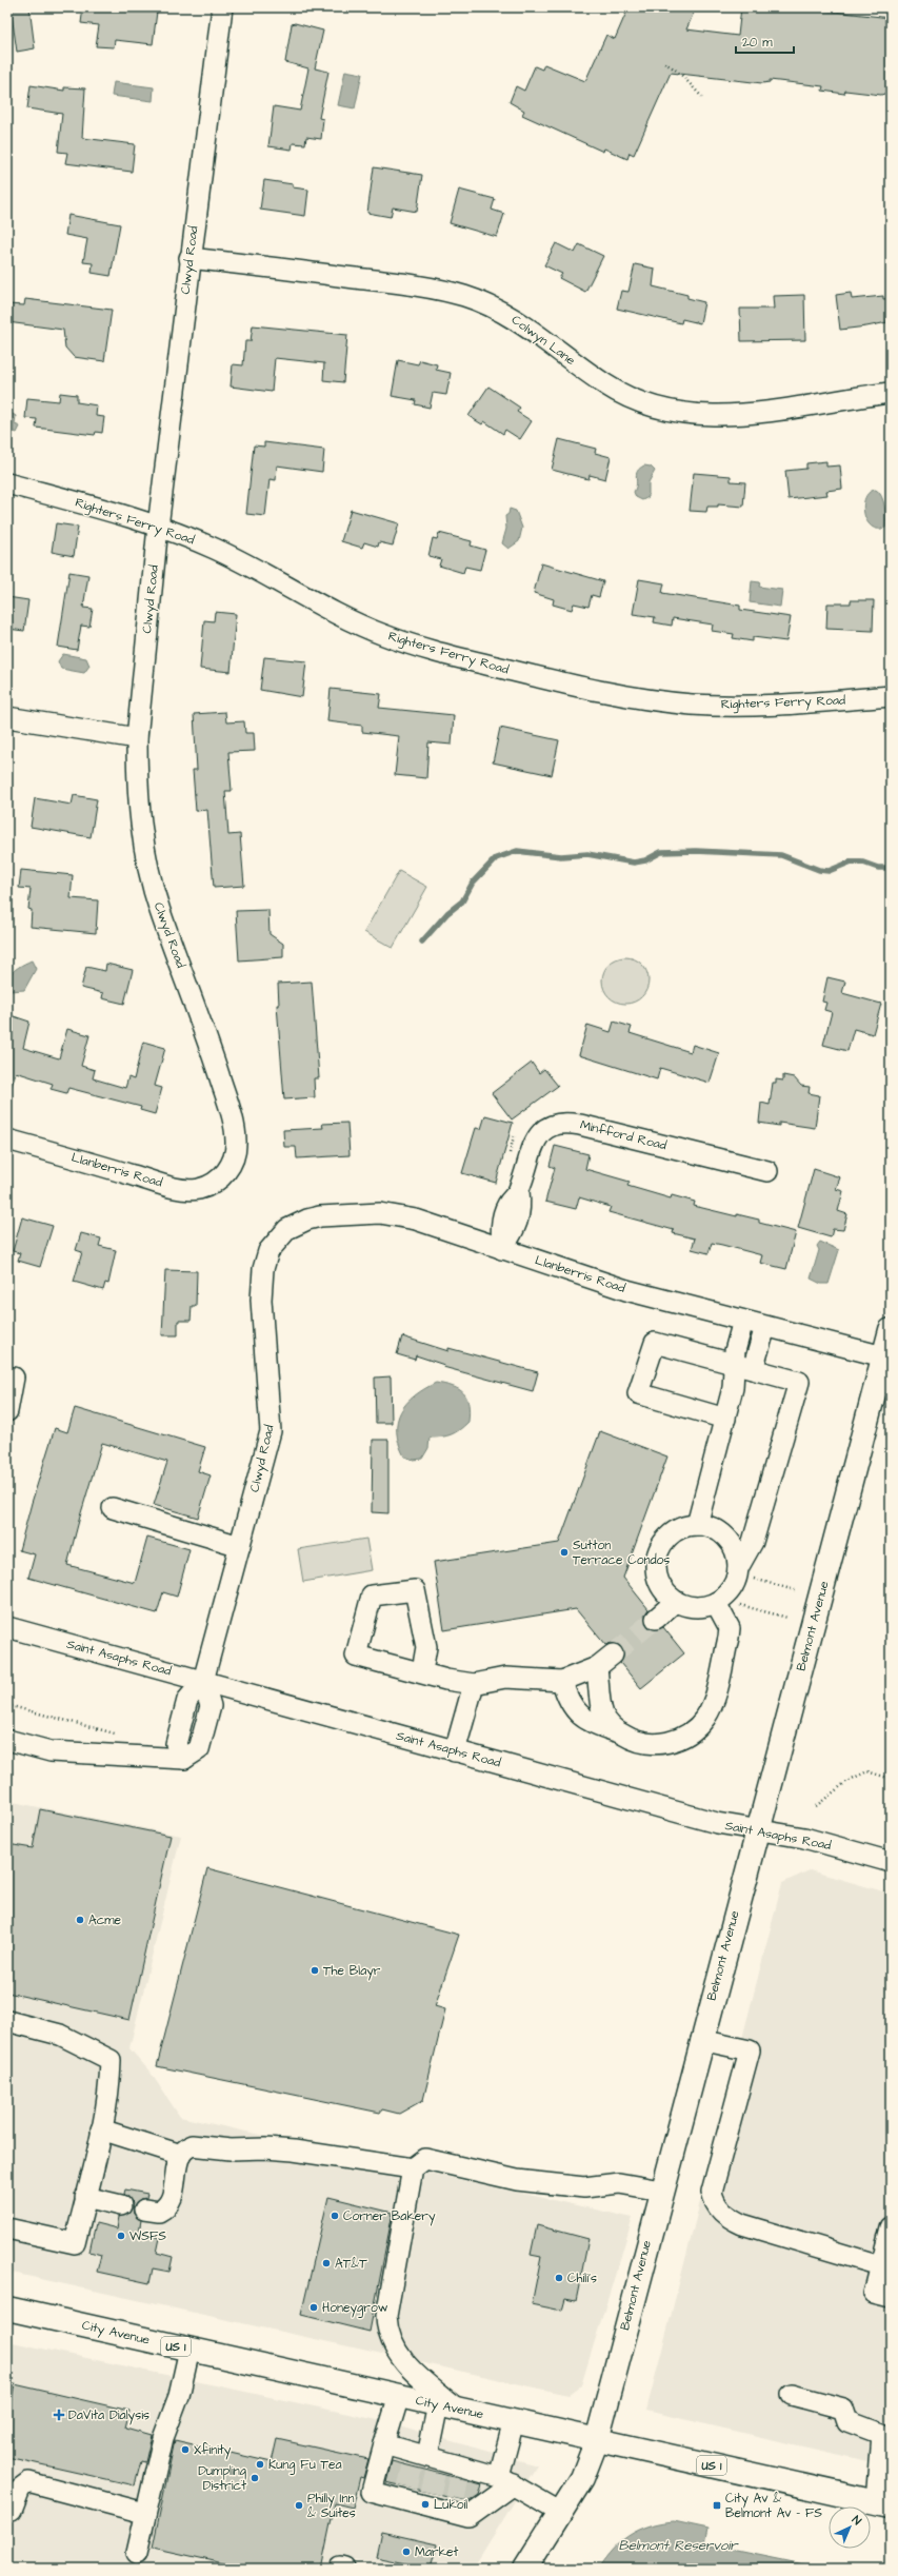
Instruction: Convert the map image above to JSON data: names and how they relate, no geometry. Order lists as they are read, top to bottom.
{
  "streets": {
    "main road": ["Belmont Avenue", "City Avenue", "US 1"],
    "street": [
      "Clwyd Road",
      "Colwyn Lane",
      "Righters Ferry Road",
      "Minfford Road",
      "Llanberris Road",
      "Saint Asaphs Road"
    ]
  },
  "crossings": [
    ["Clwyd Road", "Colwyn Lane"],
    ["Clwyd Road", "Righters Ferry Road"],
    ["Clwyd Road", "Llanberris Road"],
    ["Clwyd Road", "Saint Asaphs Road"],
    ["Minfford Road", "Llanberris Road"],
    ["Llanberris Road", "Belmont Avenue"],
    ["Belmont Avenue", "Saint Asaphs Road"],
    ["Belmont Avenue", "City Avenue"]
  ],
  "water": ["Belmont Reservoir"],
  "places": {
    "other": [
      "Sutton Terrace Condos",
      "Acme",
      "The Blayr",
      "Corner Bakery",
      "WSFS",
      "AT&T",
      "Chili's",
      "Honeygrow",
      "Xfinity",
      "Kung Fu Tea",
      "Dumpling District",
      "Lukoil",
      "Philly Inn & Suites",
      "Market"
    ],
    "health": ["DaVita Dialysis"],
    "transit": ["City Av & Belmont Av - FS"]
  },
  "scale_bar": "20 m",
  "north": "top right"
}
